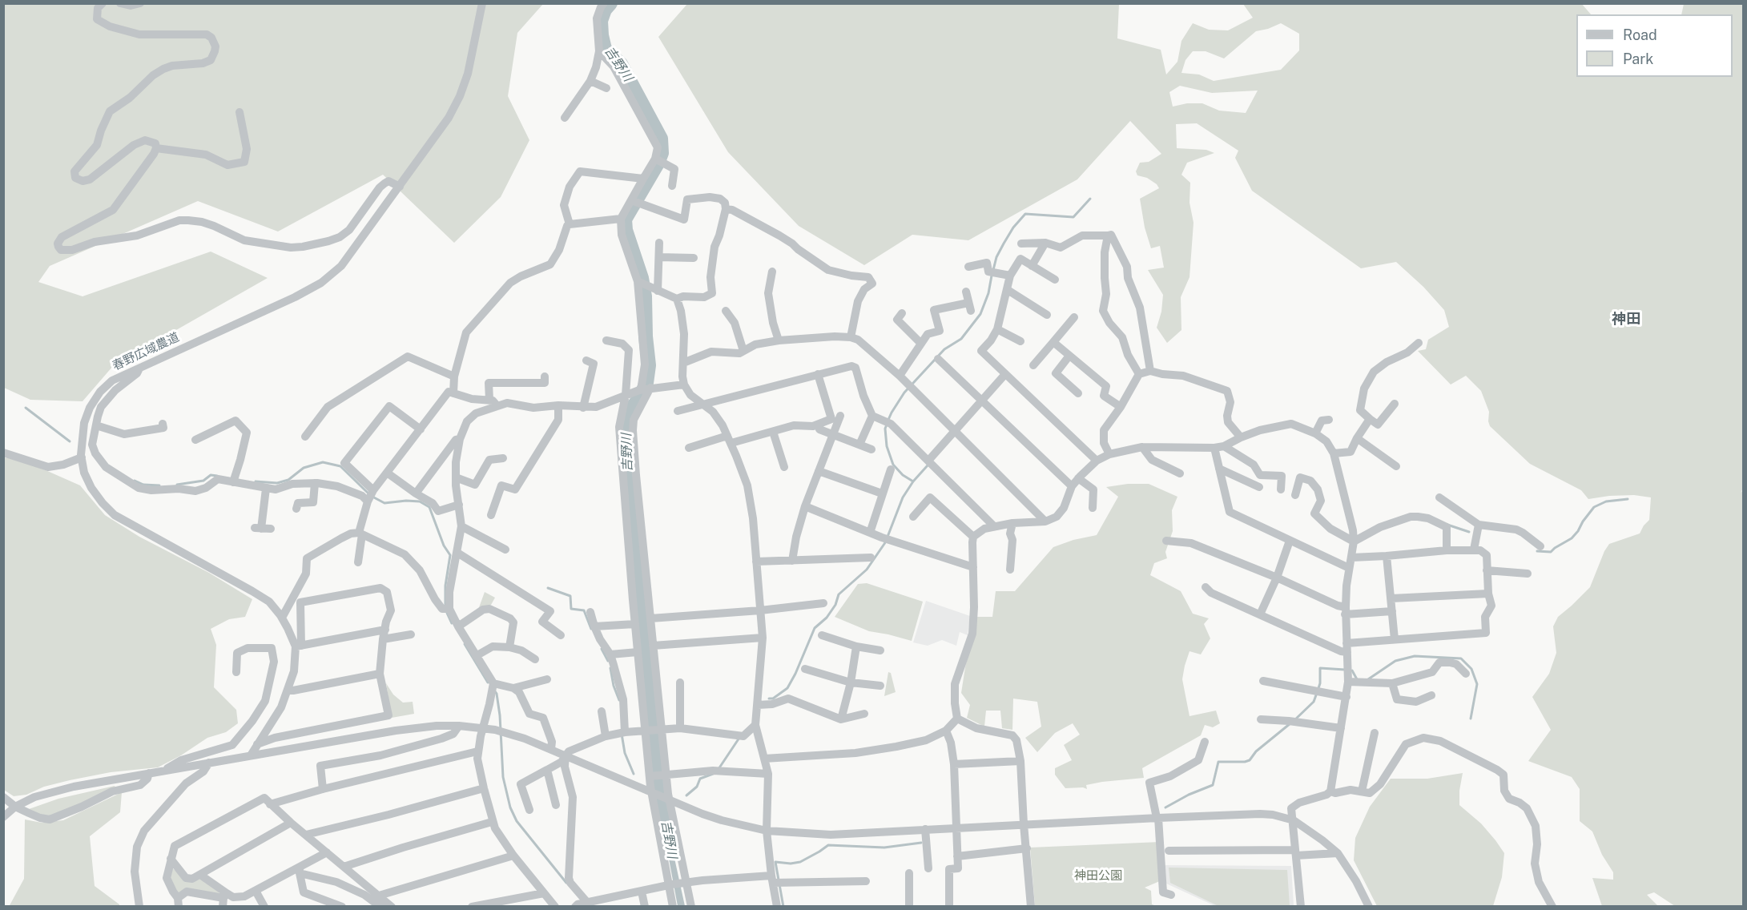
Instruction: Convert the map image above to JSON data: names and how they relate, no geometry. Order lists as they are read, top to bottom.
{
  "streets": {
    "street": ["春野広域農道"]
  },
  "districts": ["神田"],
  "water": ["吉野川"],
  "parks": ["神田公園"],
  "legend": ["Road", "Park"]
}
